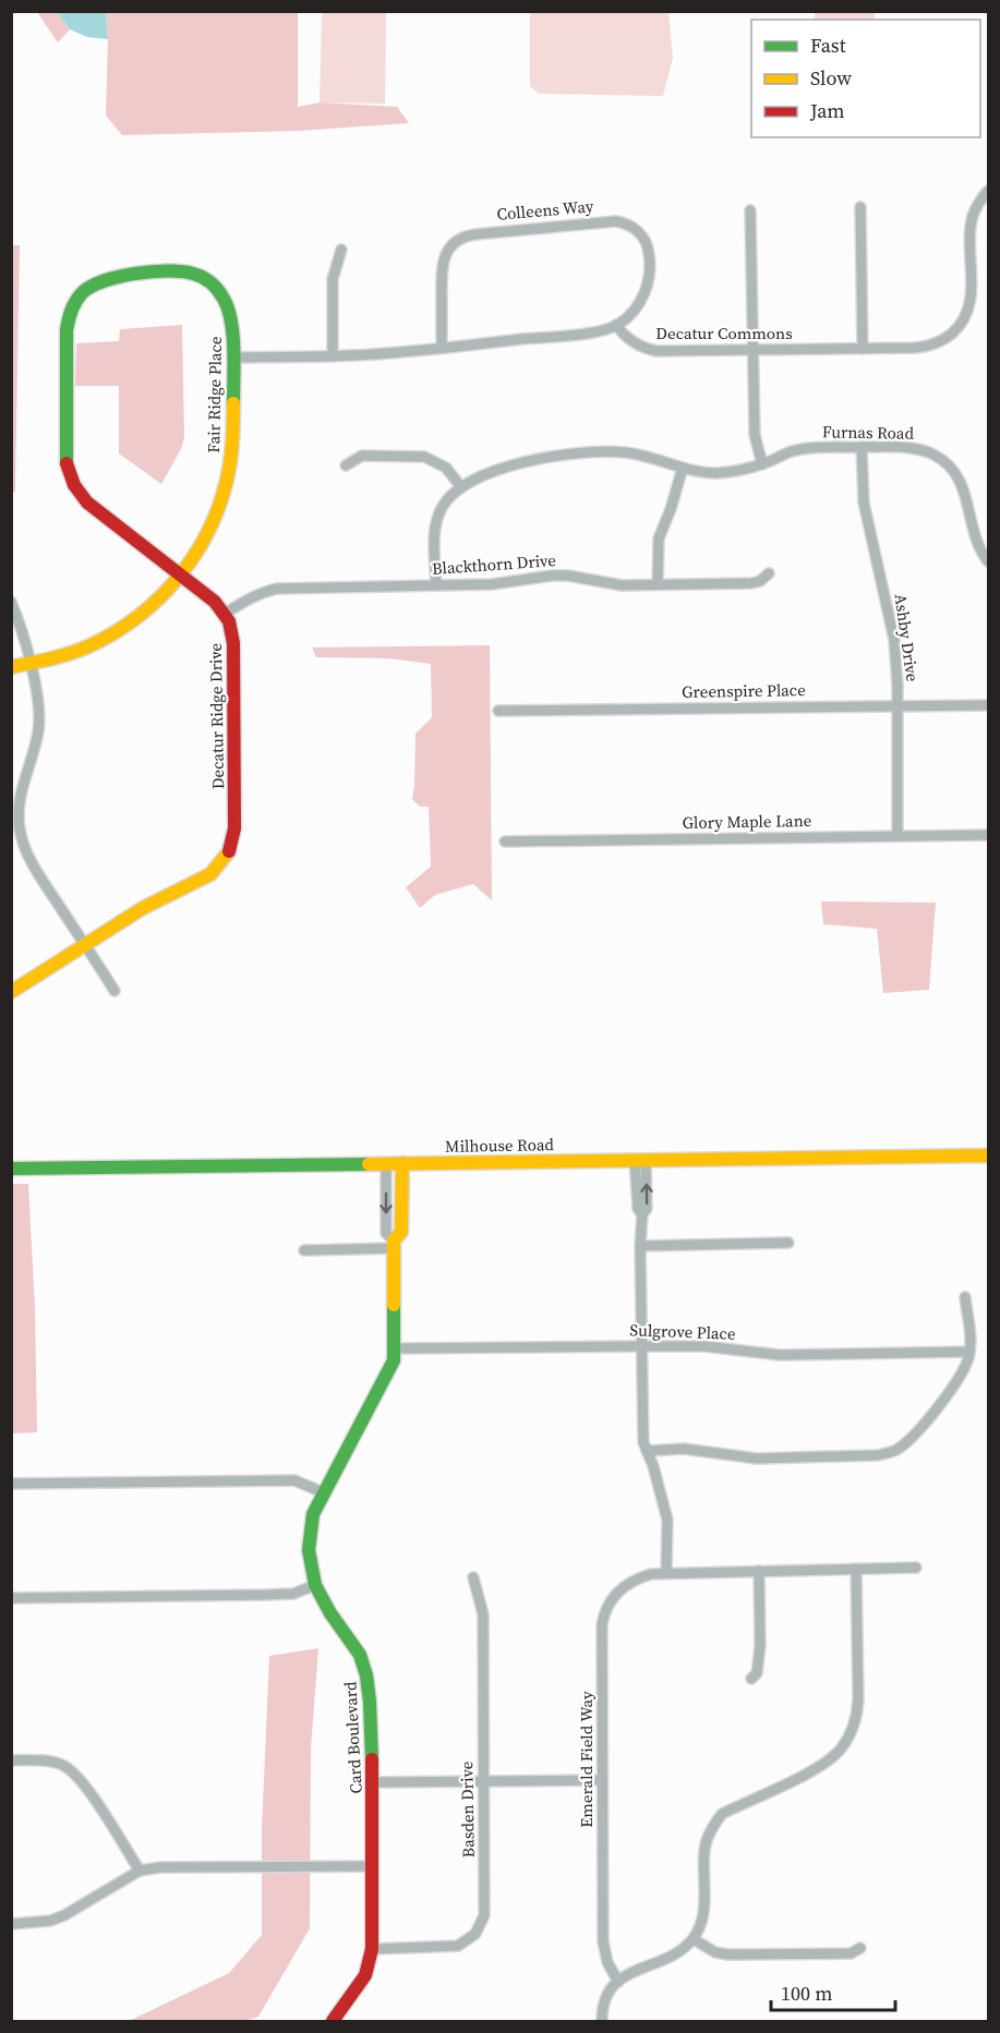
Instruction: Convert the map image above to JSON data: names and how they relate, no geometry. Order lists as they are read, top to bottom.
{
  "streets": {
    "street": [
      "Colleens Way",
      "Decatur Commons",
      "Fair Ridge Place",
      "Furnas Road",
      "Blackthorn Drive",
      "Ashby Drive",
      "Greenspire Place",
      "Decatur Ridge Drive",
      "Glory Maple Lane",
      "Milhouse Road",
      "Sulgrove Place",
      "Card Boulevard",
      "Emerald Field Way",
      "Basden Drive"
    ]
  },
  "crossings": [
    ["Colleens Way", "Decatur Commons"],
    ["Furnas Road", "Ashby Drive"],
    ["Blackthorn Drive", "Decatur Ridge Drive"],
    ["Ashby Drive", "Greenspire Place"],
    ["Ashby Drive", "Glory Maple Lane"],
    ["Milhouse Road", "Card Boulevard"],
    ["Sulgrove Place", "Card Boulevard"],
    ["Card Boulevard", "Basden Drive"]
  ],
  "legend": ["Fast", "Slow", "Jam"],
  "scale_bar": "100 m"
}
